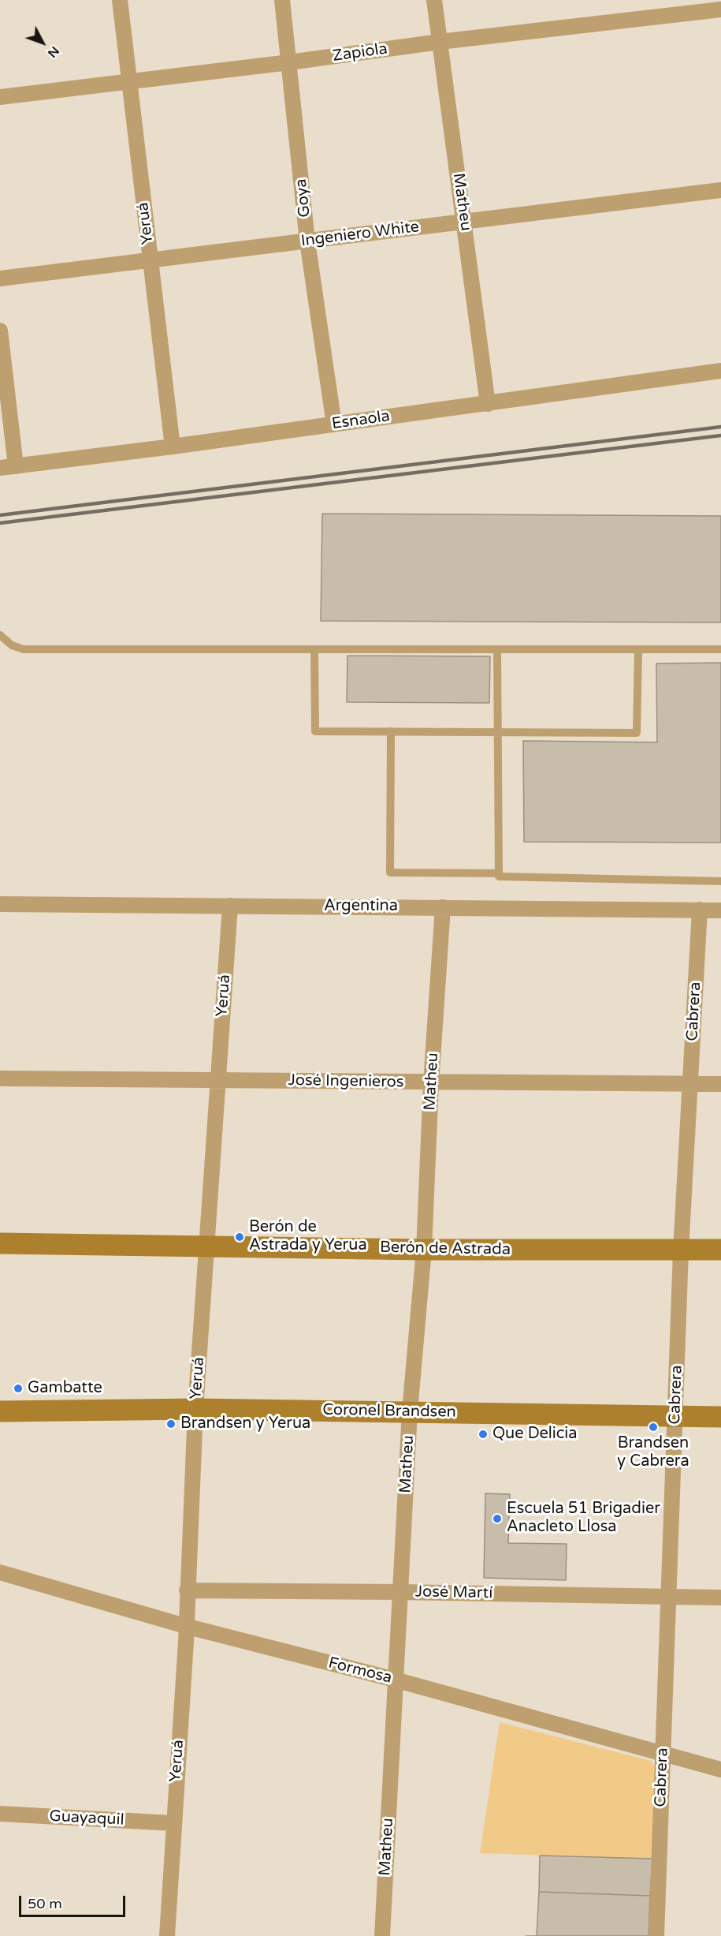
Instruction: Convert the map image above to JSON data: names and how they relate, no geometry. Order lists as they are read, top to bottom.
{
  "streets": {
    "street": [
      "Zapiola",
      "Goya",
      "Matheu",
      "Yeruá",
      "Ingeniero White",
      "Esnaola",
      "Argentina",
      "Cabrera",
      "José Ingenieros",
      "Berón de Astrada",
      "Coronel Brandsen",
      "José Martí",
      "Formosa",
      "Guayaquil"
    ]
  },
  "crossings": [
    ["Zapiola", "Goya"],
    ["Zapiola", "Matheu"],
    ["Zapiola", "Yeruá"],
    ["Goya", "Ingeniero White"],
    ["Goya", "Esnaola"],
    ["Matheu", "Ingeniero White"],
    ["Matheu", "Esnaola"],
    ["Matheu", "Argentina"],
    ["Matheu", "José Ingenieros"],
    ["Matheu", "Berón de Astrada"],
    ["Matheu", "Coronel Brandsen"],
    ["Matheu", "José Martí"],
    ["Matheu", "Formosa"],
    ["Yeruá", "Ingeniero White"],
    ["Yeruá", "Esnaola"],
    ["Yeruá", "Argentina"],
    ["Yeruá", "José Ingenieros"],
    ["Yeruá", "Berón de Astrada"],
    ["Yeruá", "Coronel Brandsen"],
    ["Yeruá", "José Martí"],
    ["Yeruá", "Formosa"],
    ["Yeruá", "Guayaquil"],
    ["Argentina", "Cabrera"],
    ["Cabrera", "José Ingenieros"],
    ["Cabrera", "Berón de Astrada"],
    ["Cabrera", "Coronel Brandsen"],
    ["Cabrera", "José Martí"],
    ["Cabrera", "Formosa"]
  ],
  "places": [
    "Berón de Astrada y Yerua",
    "Gambatte",
    "Brandsen y Yerua",
    "Brandsen y Cabrera",
    "Que Delicia",
    "Escuela 51 Brigadier Anacleto Llosa"
  ],
  "scale_bar": "50 m",
  "north": "bottom right"
}
